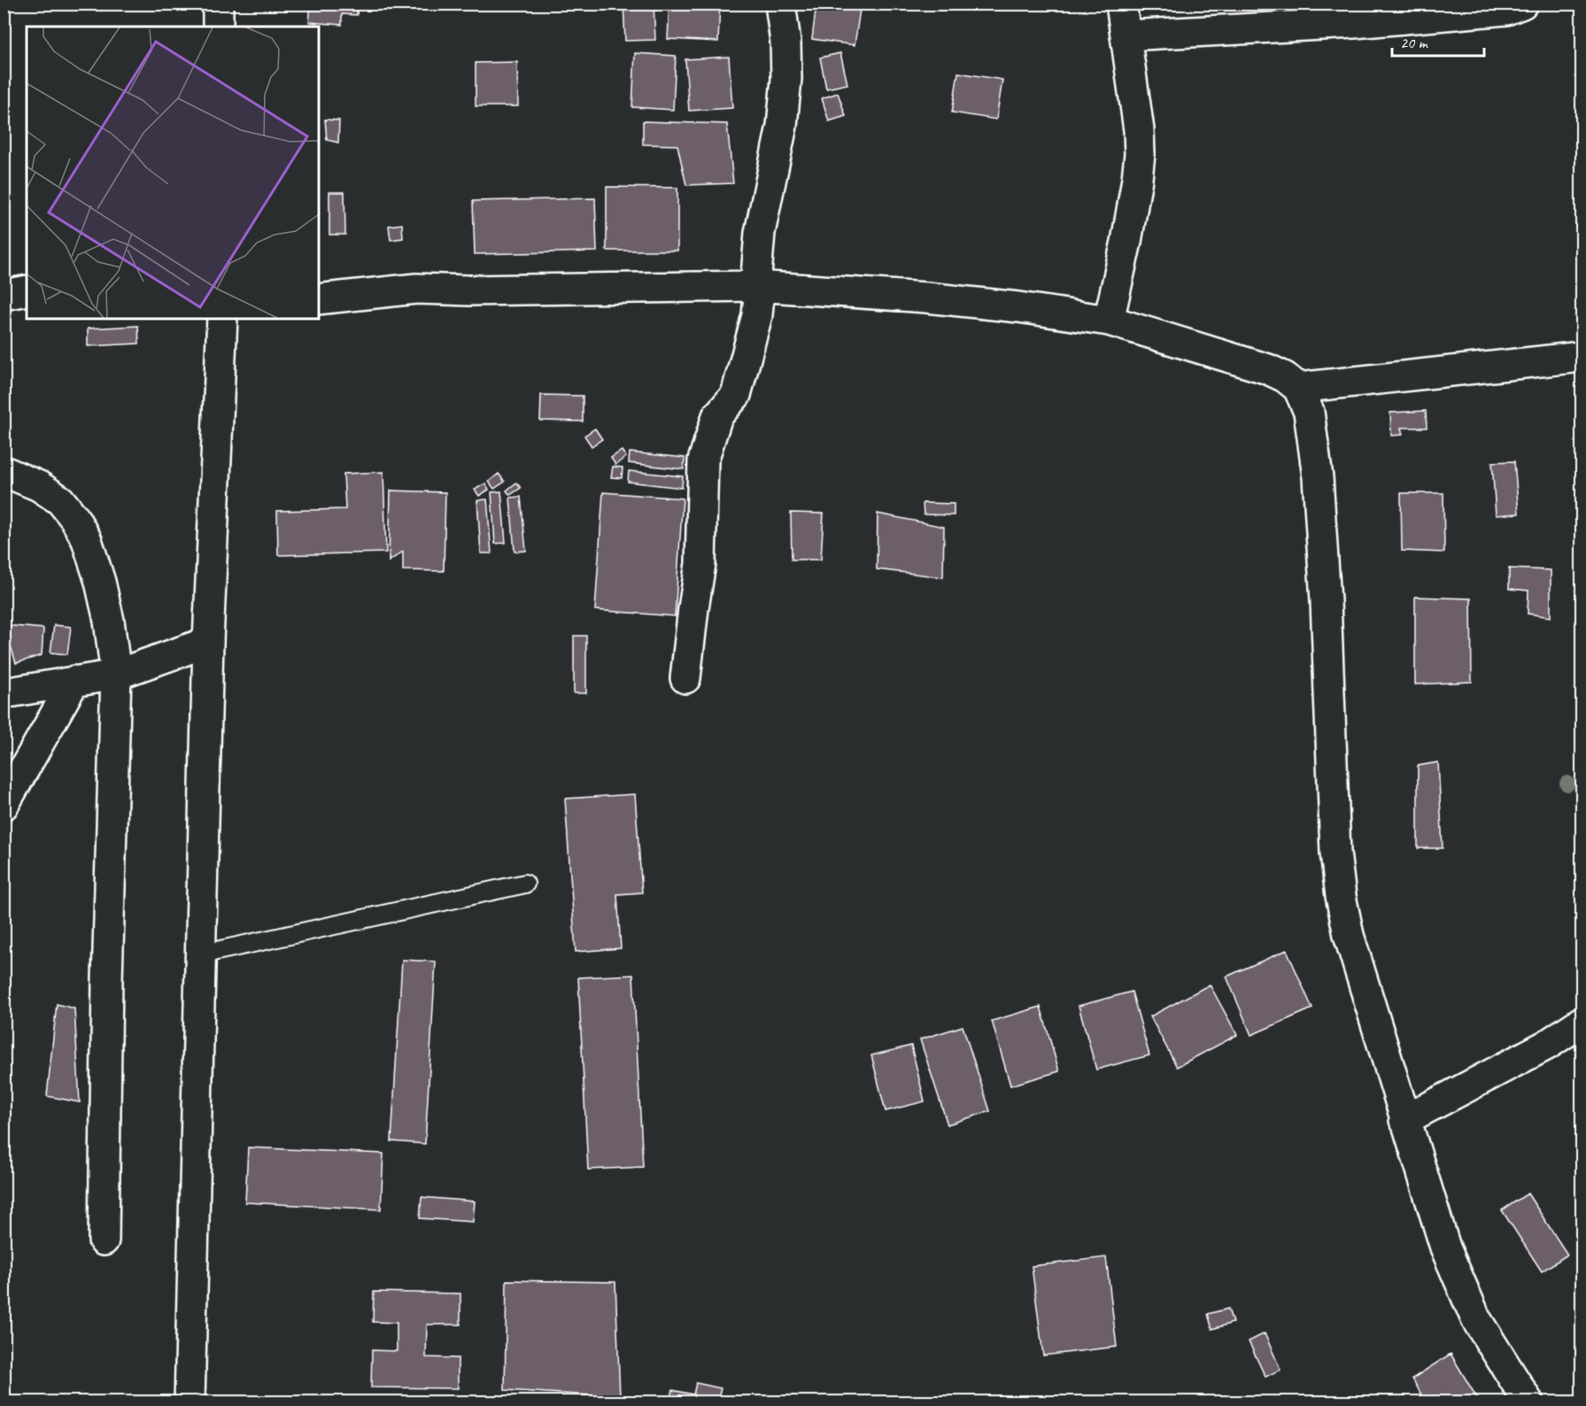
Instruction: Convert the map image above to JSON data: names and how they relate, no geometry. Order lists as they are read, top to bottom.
{
  "scale_bar": "20 m"
}
